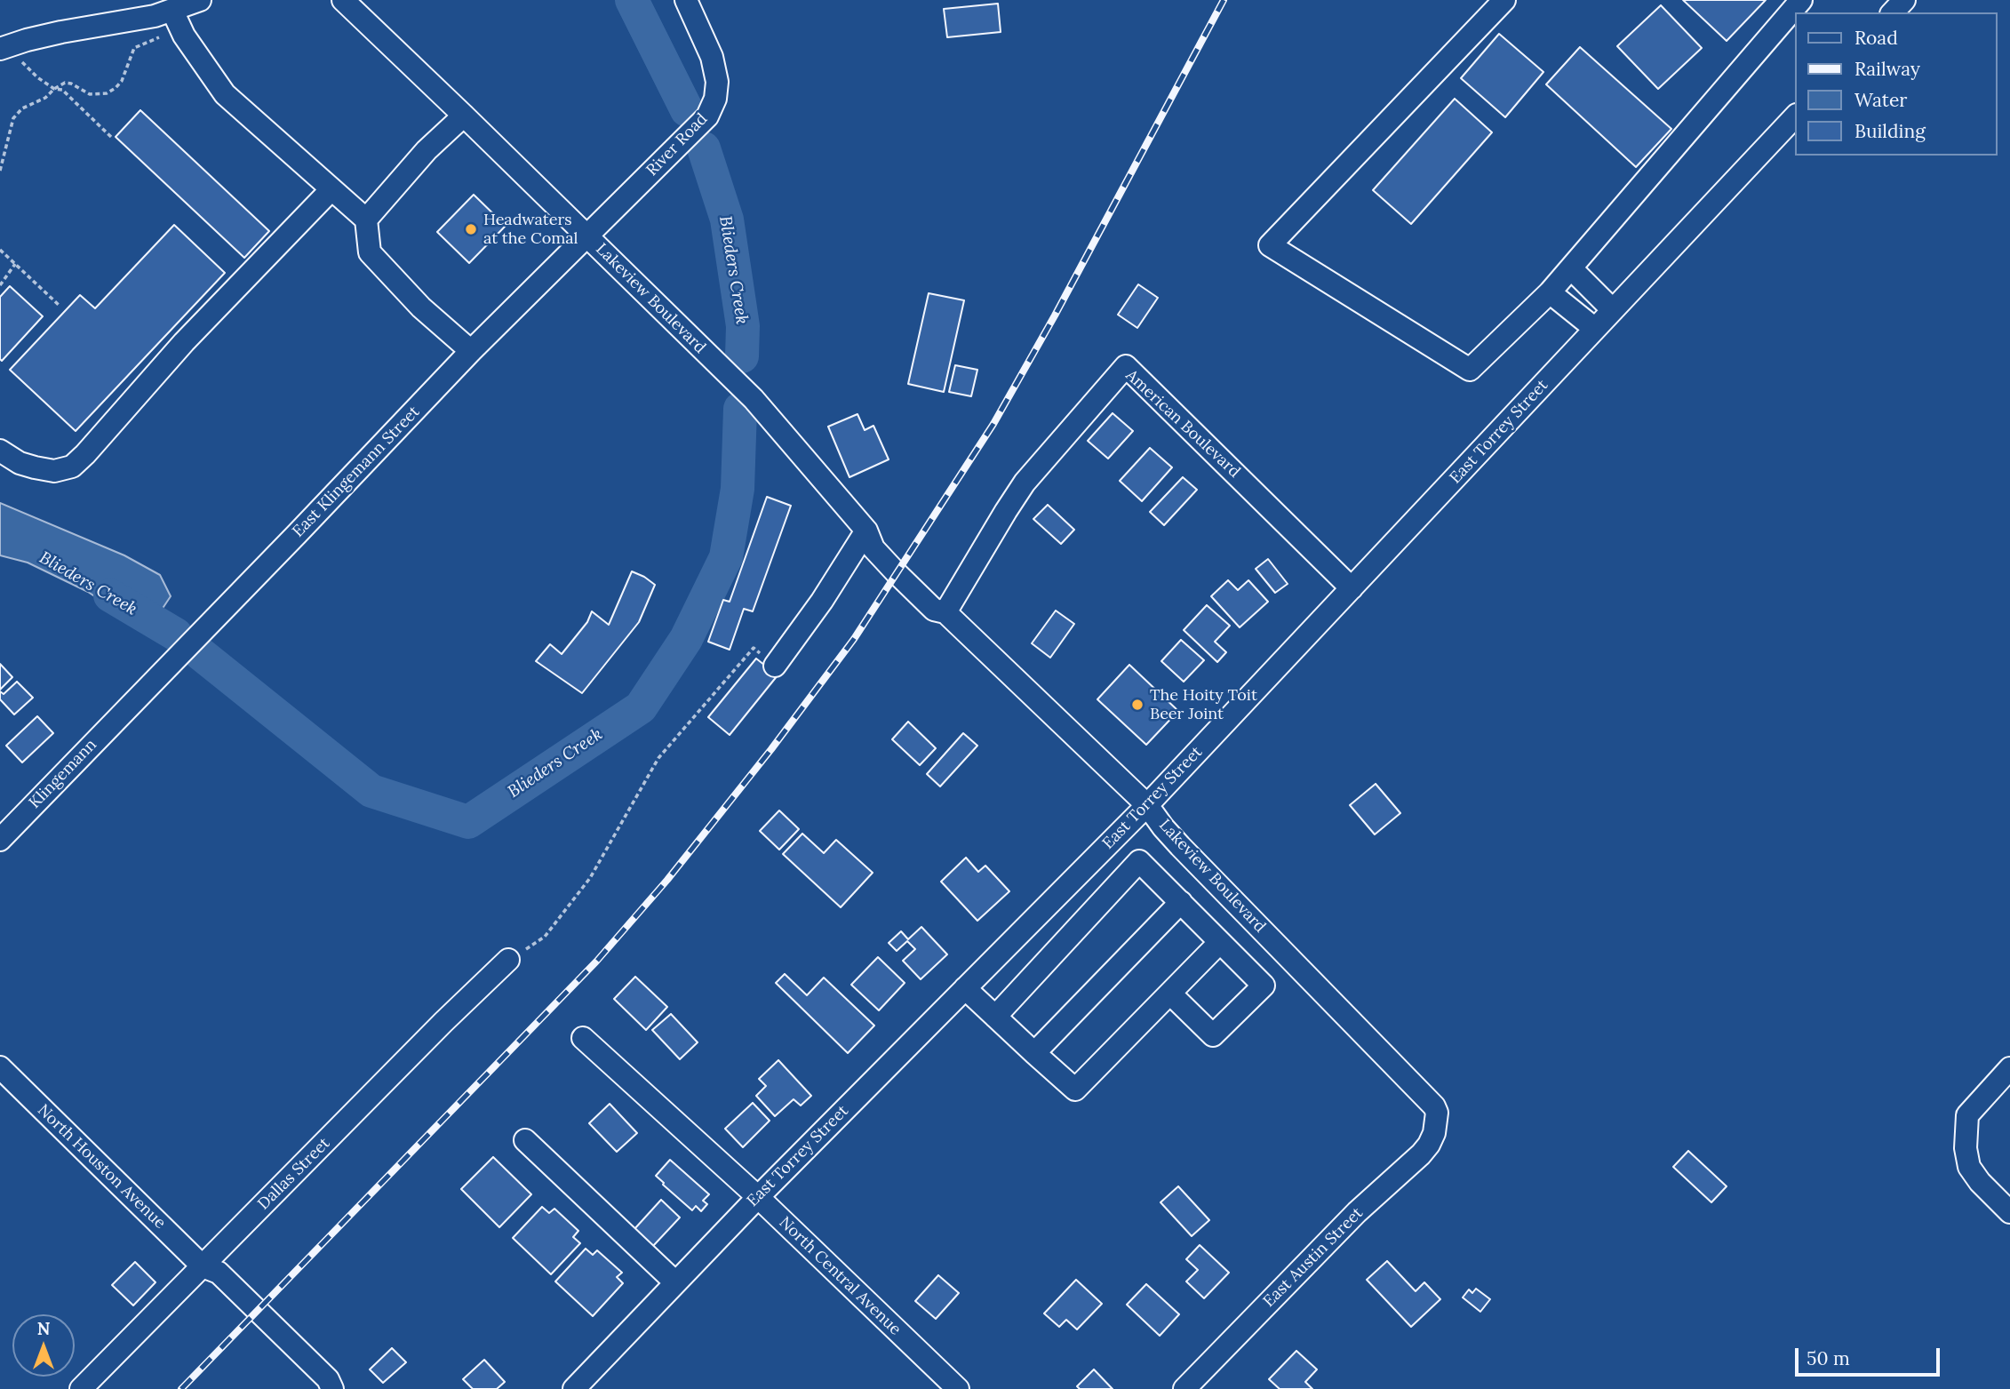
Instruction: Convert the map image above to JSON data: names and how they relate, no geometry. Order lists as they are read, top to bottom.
{
  "streets": {
    "street": [
      "River Road",
      "Lakeview Boulevard",
      "American Boulevard",
      "East Torrey Street",
      "East Klingemann Street",
      "Klingemann",
      "North Houston Avenue",
      "Dallas Street",
      "East Austin Street",
      "North Central Avenue"
    ]
  },
  "crossings": [
    ["River Road", "Lakeview Boulevard"],
    ["River Road", "East Klingemann Street"],
    ["Lakeview Boulevard", "American Boulevard"],
    ["Lakeview Boulevard", "East Torrey Street"],
    ["Lakeview Boulevard", "East Klingemann Street"],
    ["Lakeview Boulevard", "East Austin Street"],
    ["American Boulevard", "East Torrey Street"],
    ["East Torrey Street", "North Central Avenue"],
    ["East Klingemann Street", "Klingemann"],
    ["North Houston Avenue", "Dallas Street"]
  ],
  "water": ["Blieders Creek"],
  "places": ["Headwaters at the Comal", "The Hoity Toit Beer Joint"],
  "legend": [
    "Road",
    "Railway",
    "Water",
    "Building"
  ],
  "scale_bar": "50 m",
  "north": "top"
}
